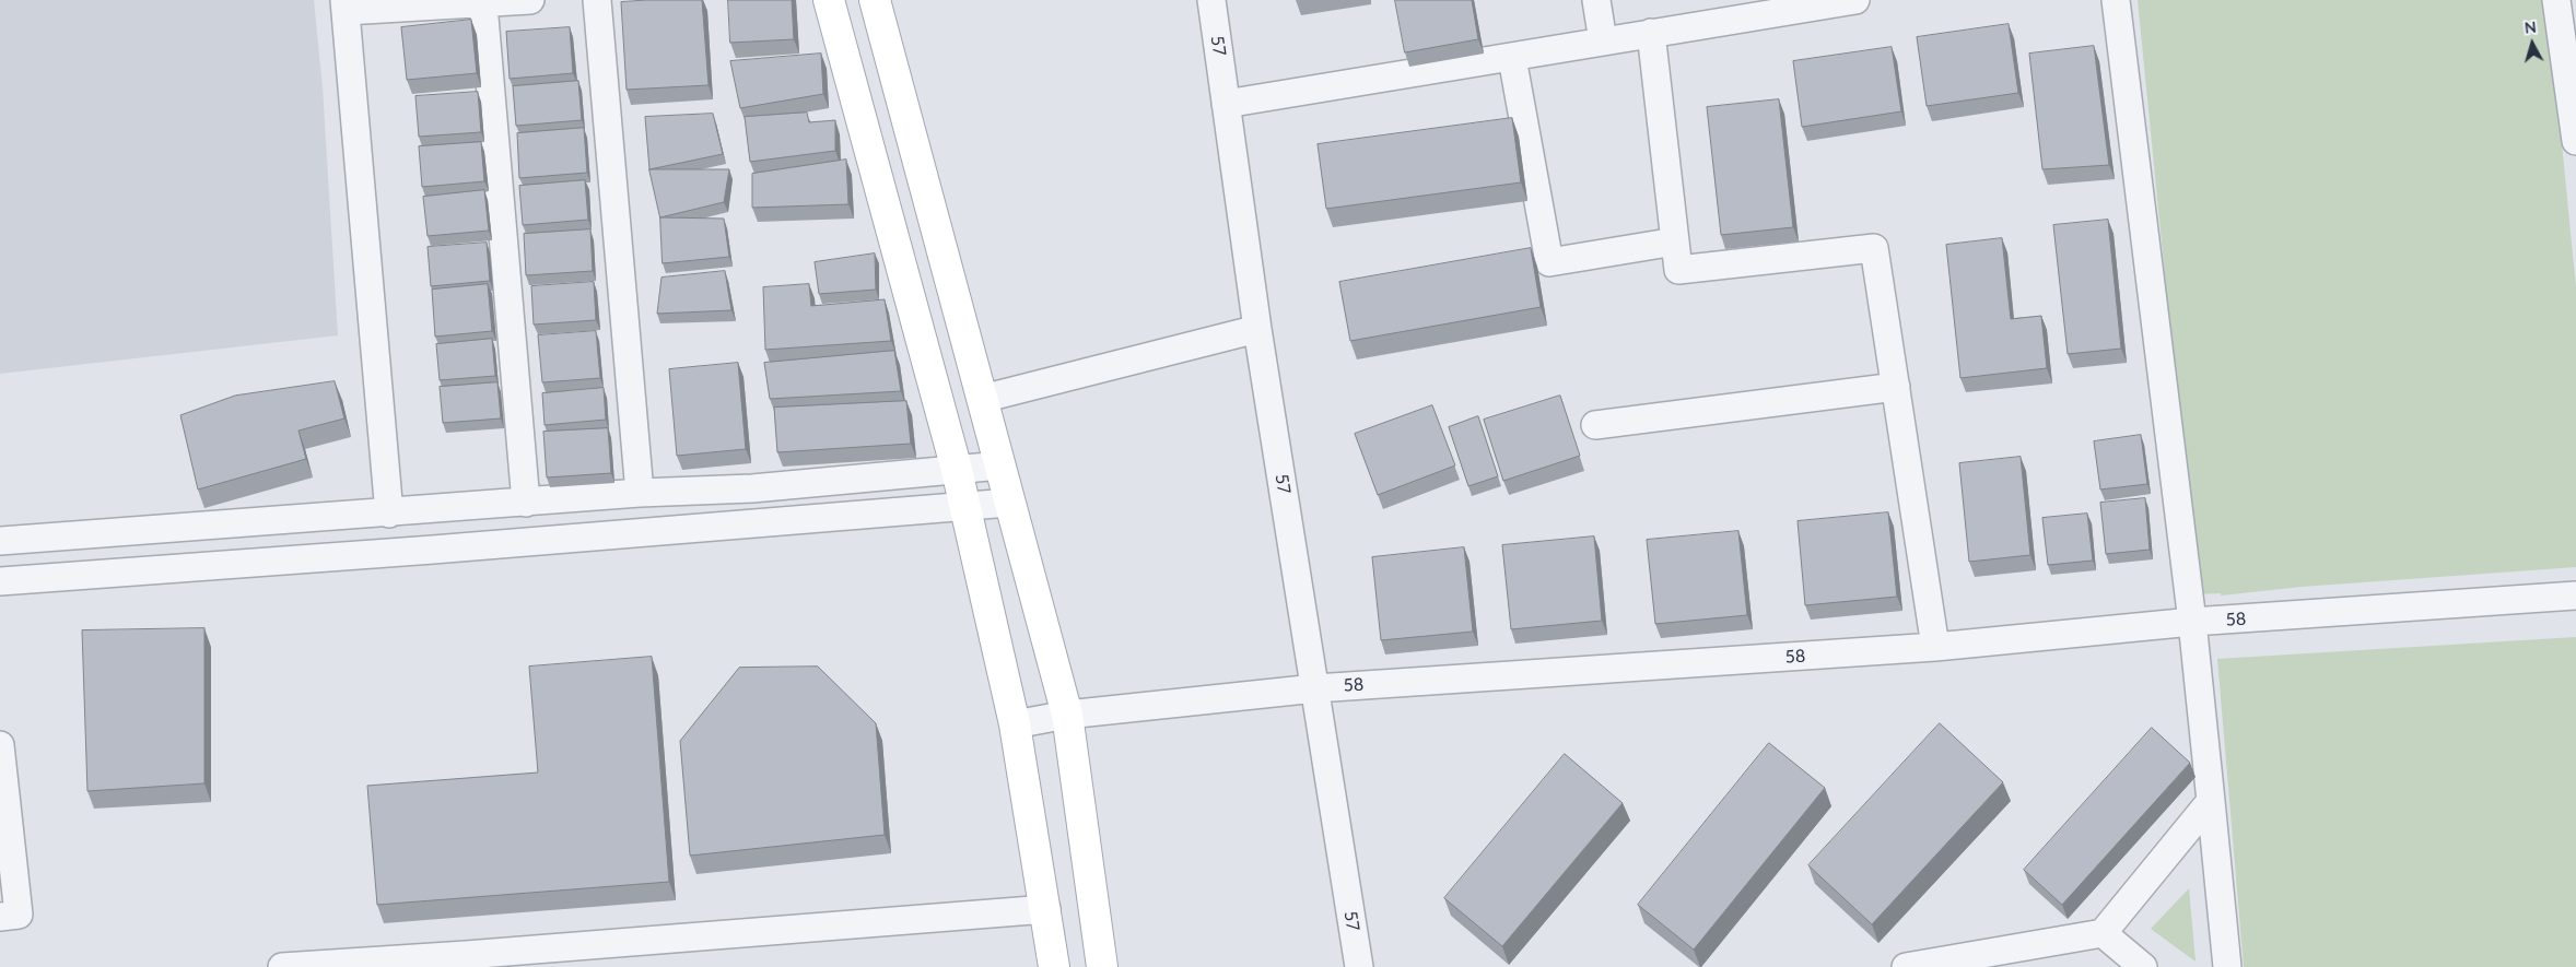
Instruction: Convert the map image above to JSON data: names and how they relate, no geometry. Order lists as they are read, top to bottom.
{
  "streets": {
    "street": ["57", "58"]
  },
  "crossings": [
    ["57", "58"]
  ],
  "north": "top"
}
